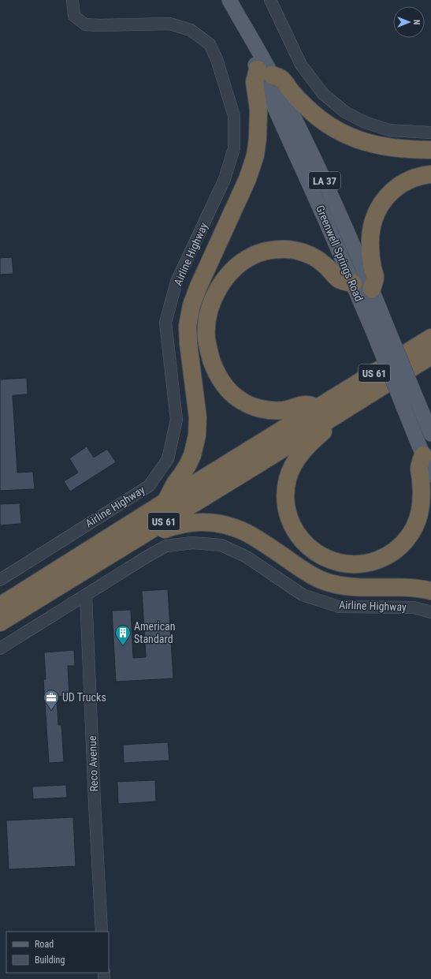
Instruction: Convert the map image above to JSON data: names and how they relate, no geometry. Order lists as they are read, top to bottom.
{
  "streets": {
    "highway": ["Airline Highway", "US 61"],
    "main road": ["LA 37", "Greenwell Springs Road"],
    "street": ["Reco Avenue"]
  },
  "crossings": [
    ["Airline Highway", "Reco Avenue"]
  ],
  "places": {
    "building": ["American Standard"],
    "office": ["UD Trucks"]
  },
  "legend": ["Road", "Building"],
  "north": "right"
}
